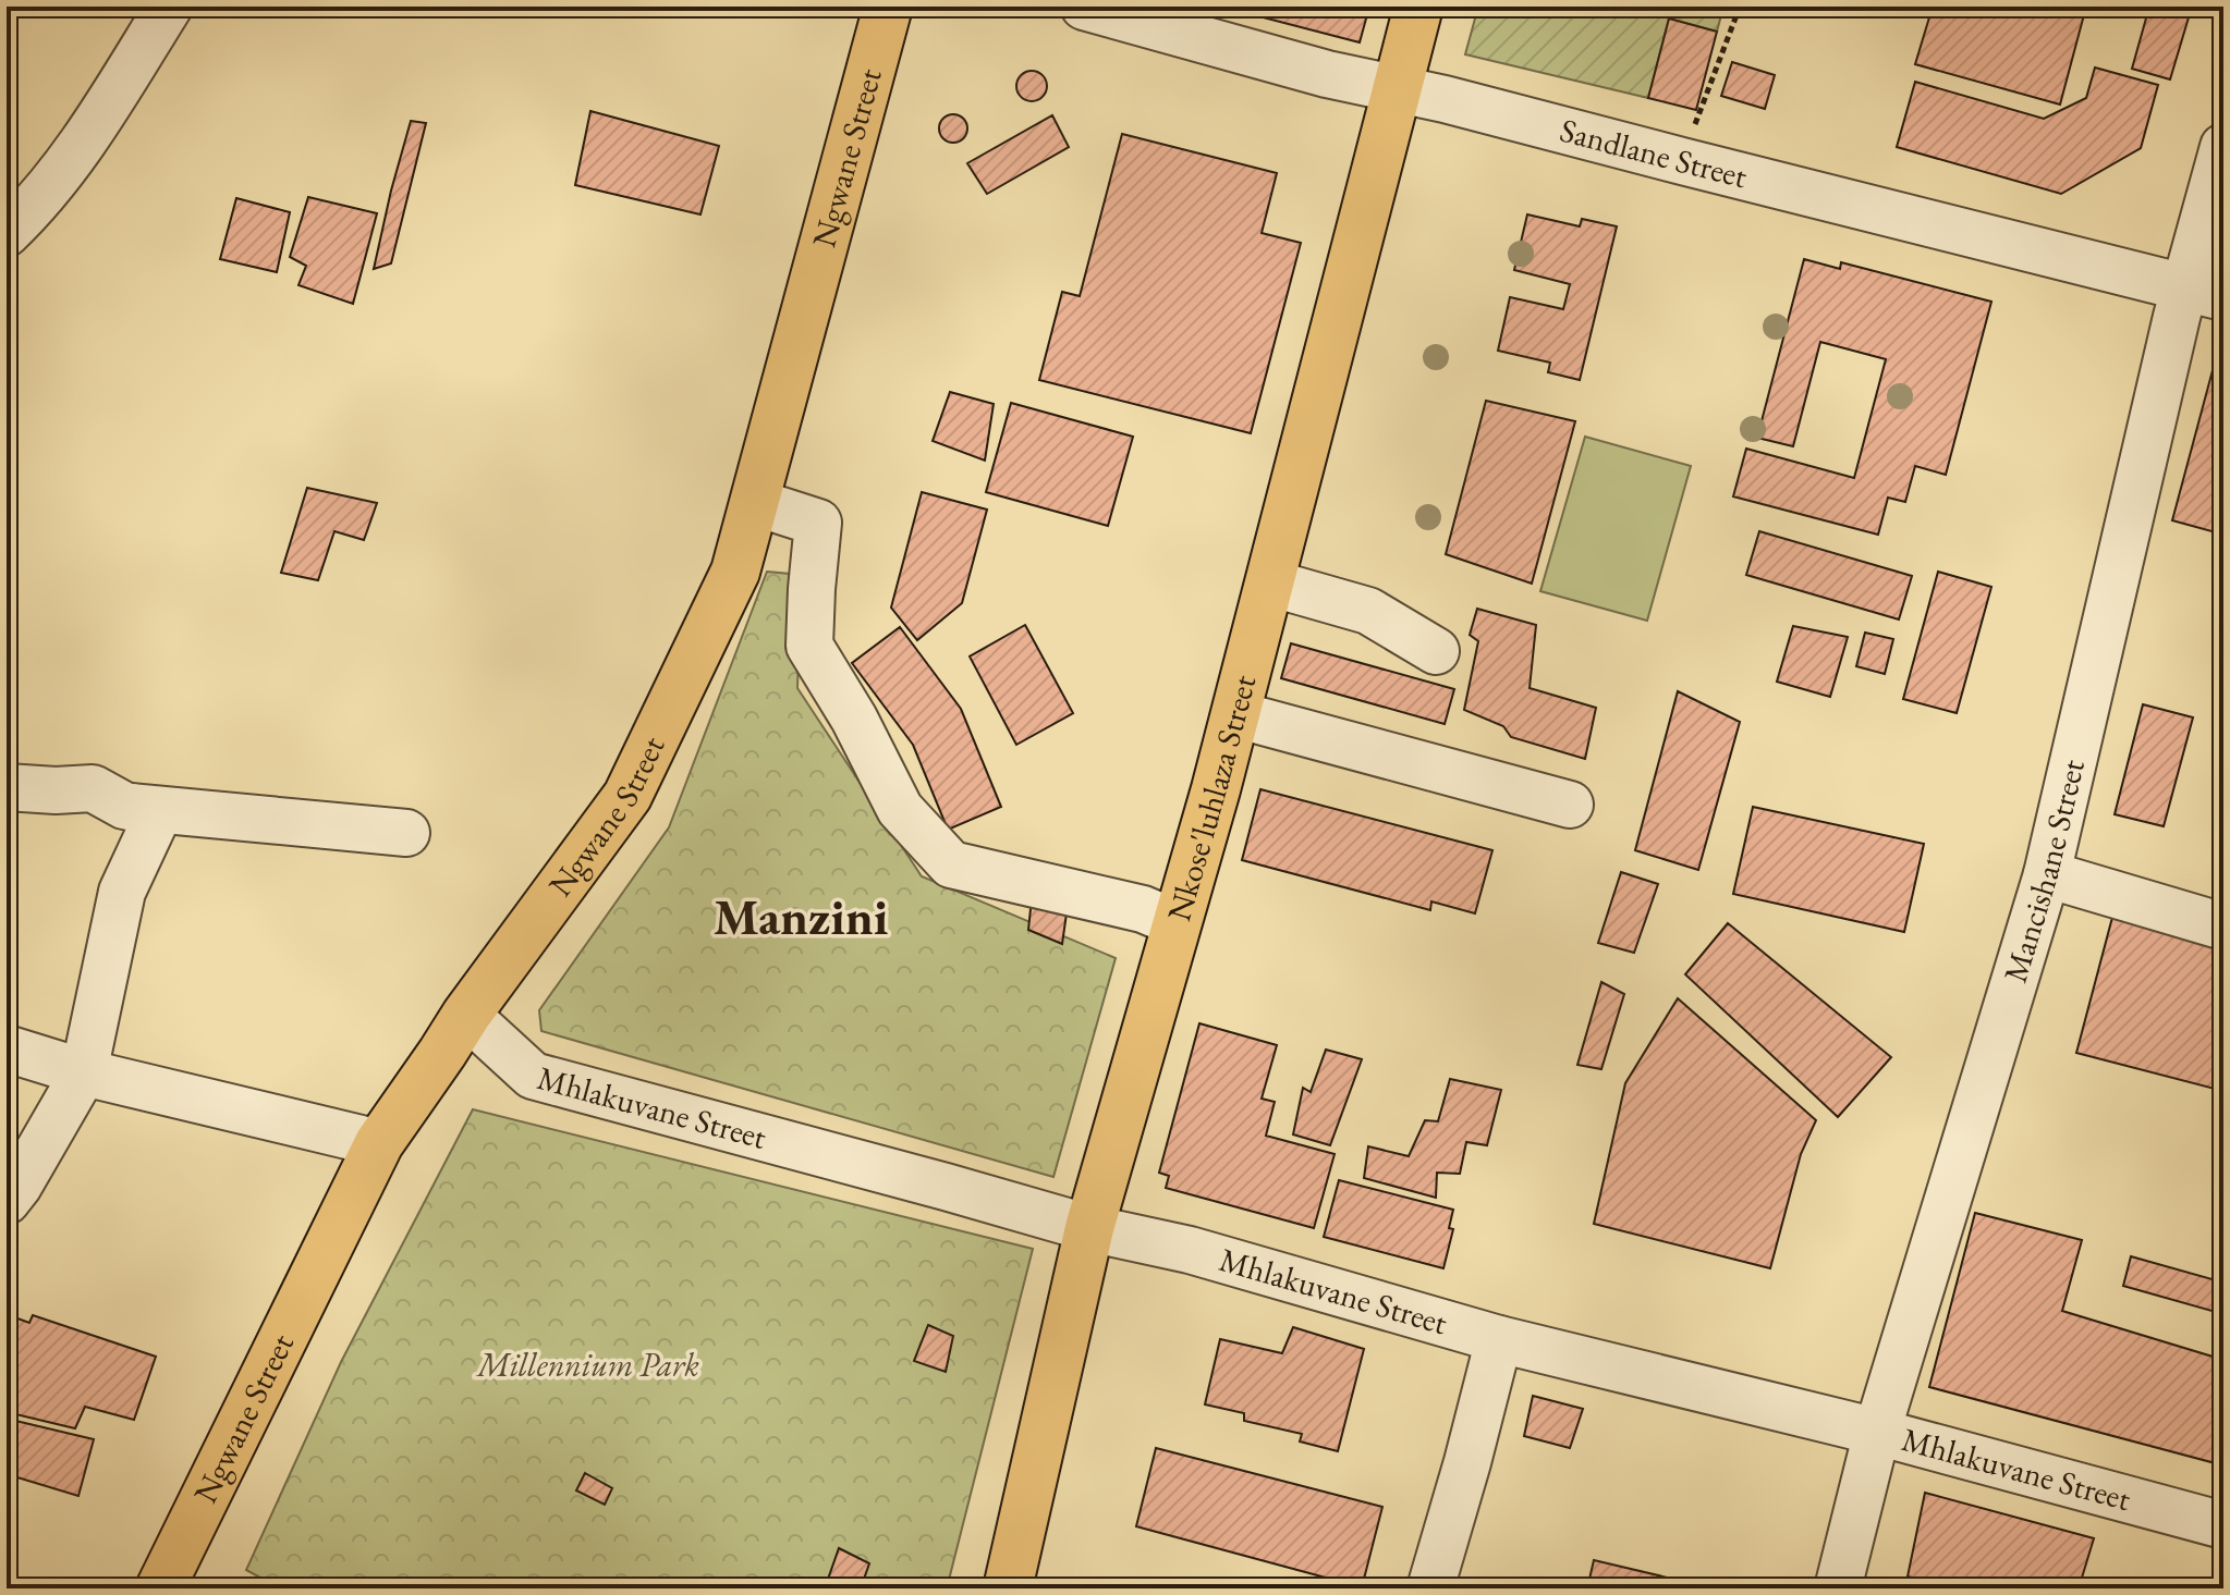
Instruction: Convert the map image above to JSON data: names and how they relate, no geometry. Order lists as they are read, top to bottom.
{
  "streets": {
    "main road": ["Ngwane Street", "Nkose'luhlaza Street"],
    "street": ["Sandlane Street", "Mancishane Street", "Mhlakuvane Street"]
  },
  "crossings": [
    ["Sandlane Street", "Nkose'luhlaza Street"],
    ["Sandlane Street", "Mancishane Street"],
    ["Ngwane Street", "Mhlakuvane Street"],
    ["Nkose'luhlaza Street", "Mhlakuvane Street"],
    ["Mancishane Street", "Mhlakuvane Street"]
  ],
  "districts": ["Manzini"],
  "parks": ["Millennium Park"]
}
